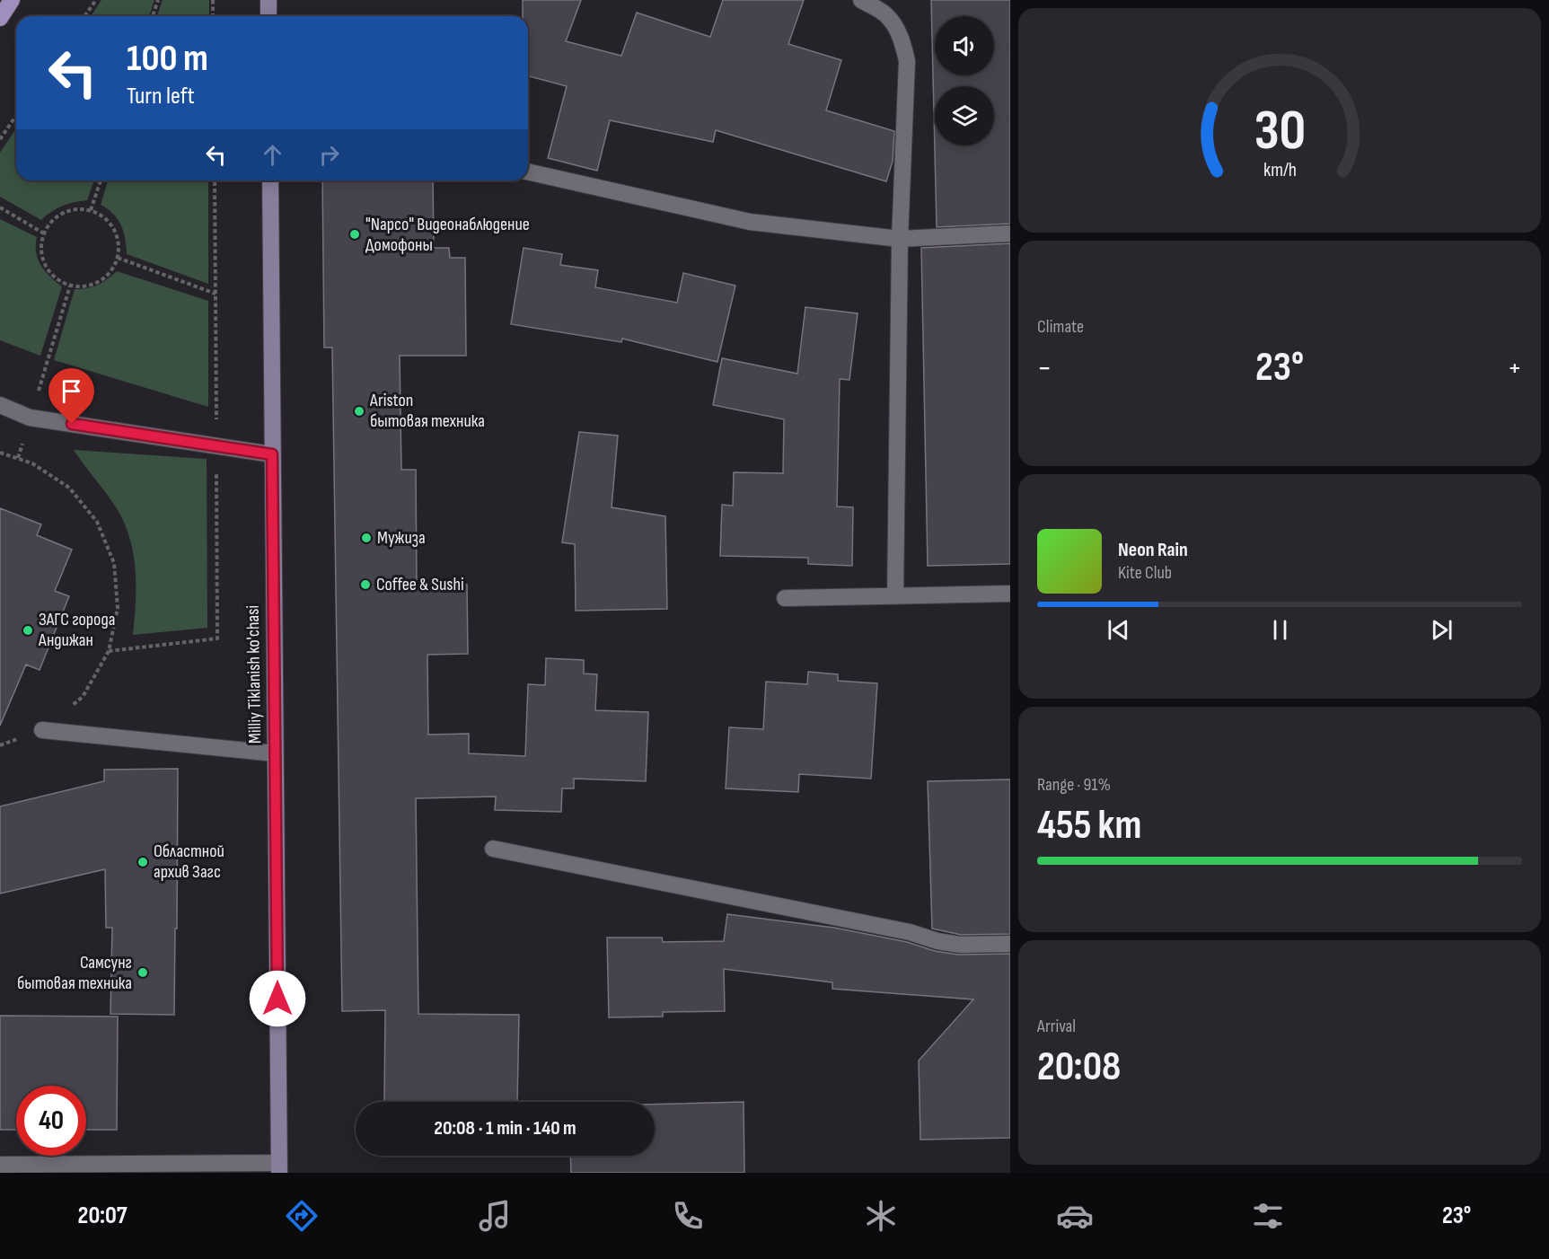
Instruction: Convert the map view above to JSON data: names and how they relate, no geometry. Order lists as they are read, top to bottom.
{
  "streets": {
    "street": ["Milliy Tiklanish ko'chasi"]
  },
  "places": [
    "\"Napco\" Видеонаблюдение Домофоны",
    "Ariston бытовая техника",
    "Мужиза",
    "Coffee & Sushi",
    "ЗАГС города Андижан",
    "Областной архив Загс",
    "Самсунг бытовая техника"
  ],
  "page": {
    "turn": ["100 m", "Turn left"],
    "tile": [
      "Climate",
      ["Range · 91%", "455 km"],
      ["Arrival", "20:08"]
    ],
    "heat": ["−", "23°", "+"],
    "song": ["Neon Rain", "Kite Club"],
    "limit": "40",
    "trip": "20:08 · 1 min · 140 m",
    "tabs": ["20:07", "23°"],
    "gauge": ["30", "km/h"]
  }
}
